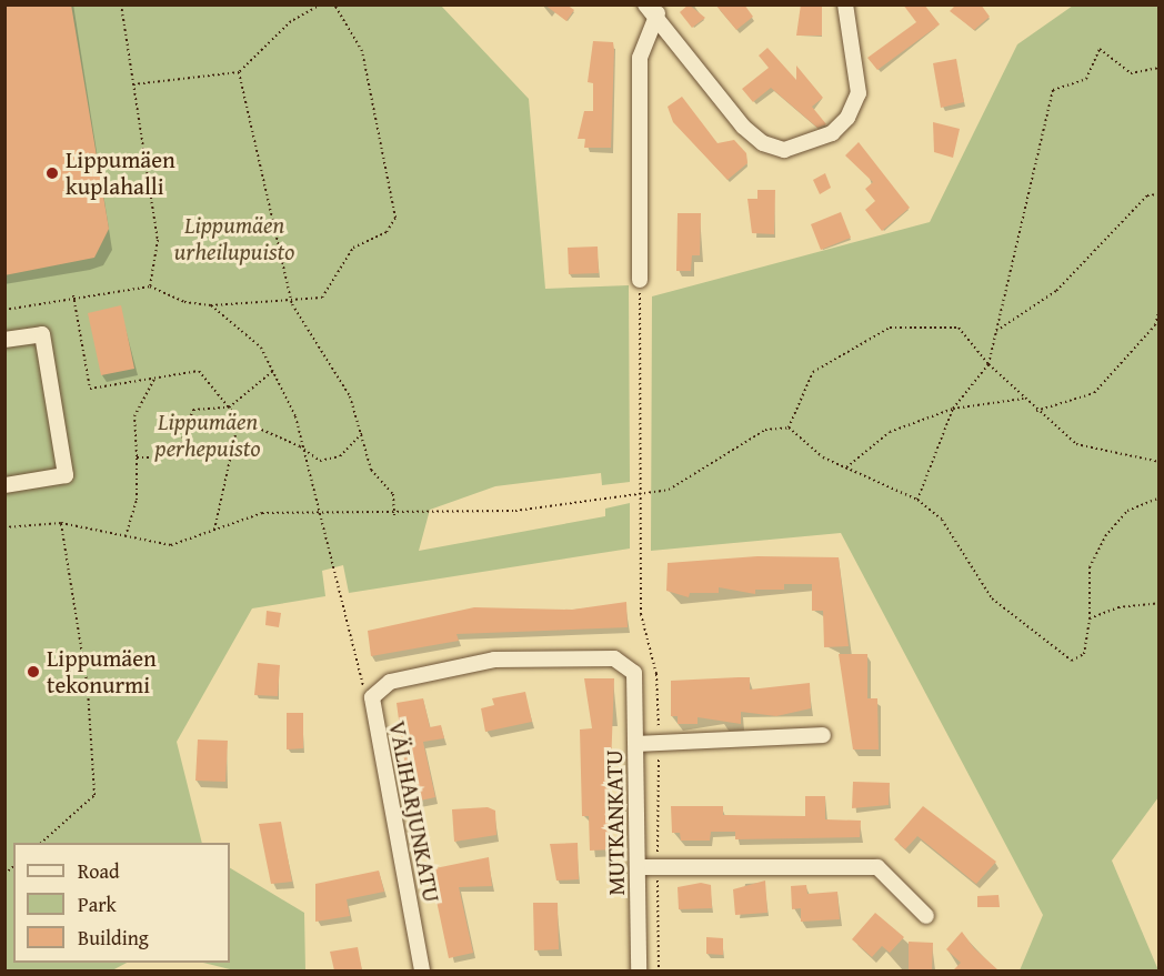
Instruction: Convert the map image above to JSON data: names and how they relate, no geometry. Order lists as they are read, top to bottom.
{
  "streets": {
    "street": ["VÄLIHARJUNKATU", "MUTKANKATU"]
  },
  "crossings": [
    ["VÄLIHARJUNKATU", "MUTKANKATU"]
  ],
  "parks": ["Lippumäen urheilupuisto", "Lippumäen perhepuisto"],
  "places": ["Lippumäen kuplahalli", "Lippumäen tekonurmi"],
  "legend": ["Road", "Park", "Building"]
}
